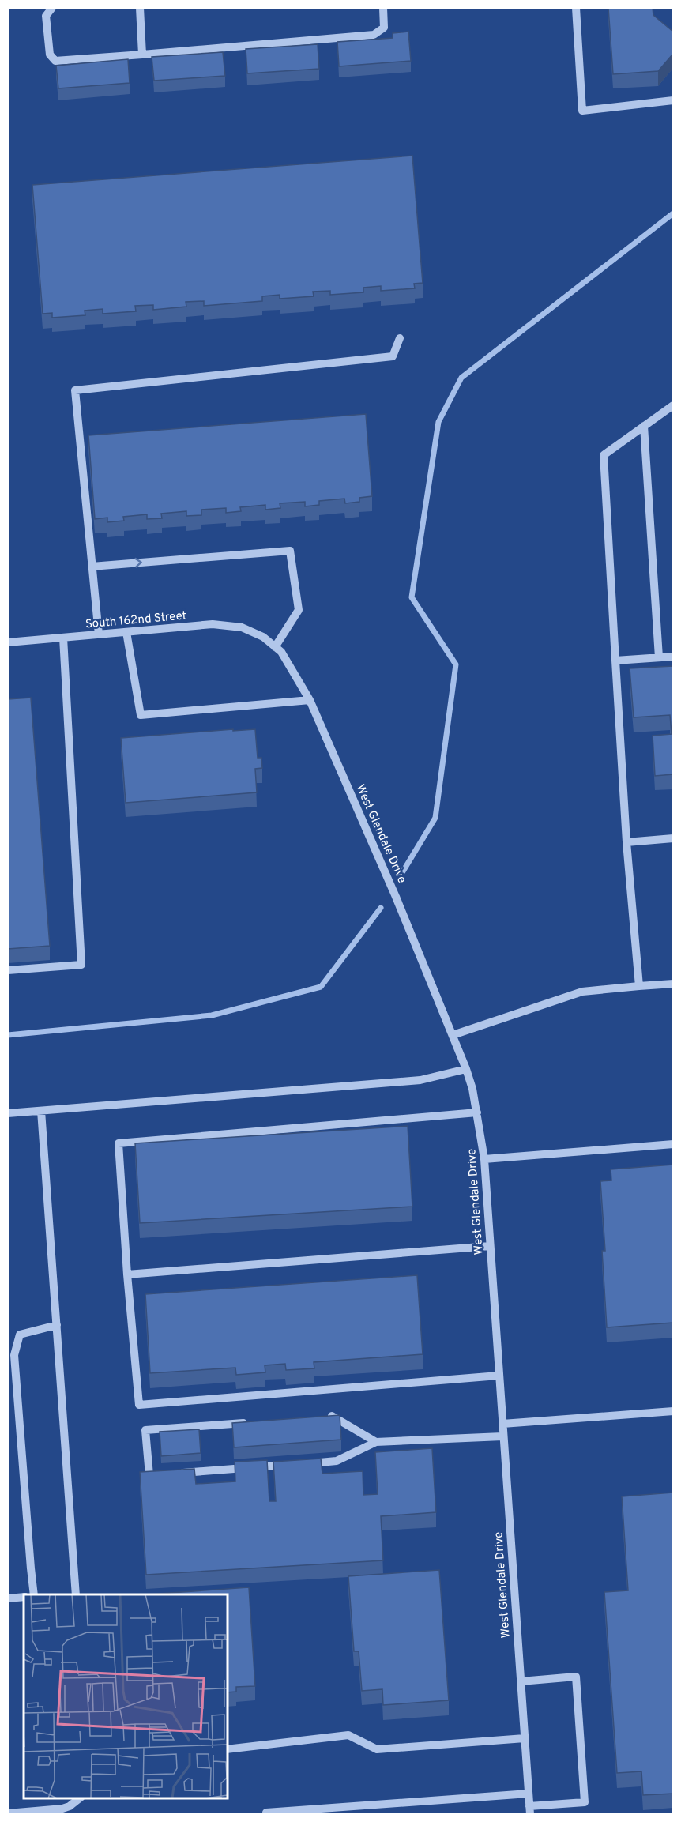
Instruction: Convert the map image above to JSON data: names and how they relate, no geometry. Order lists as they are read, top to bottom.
{
  "streets": {
    "street": ["South 162nd Street", "West Glendale Drive"]
  },
  "crossings": [
    ["South 162nd Street", "West Glendale Drive"]
  ]
}
